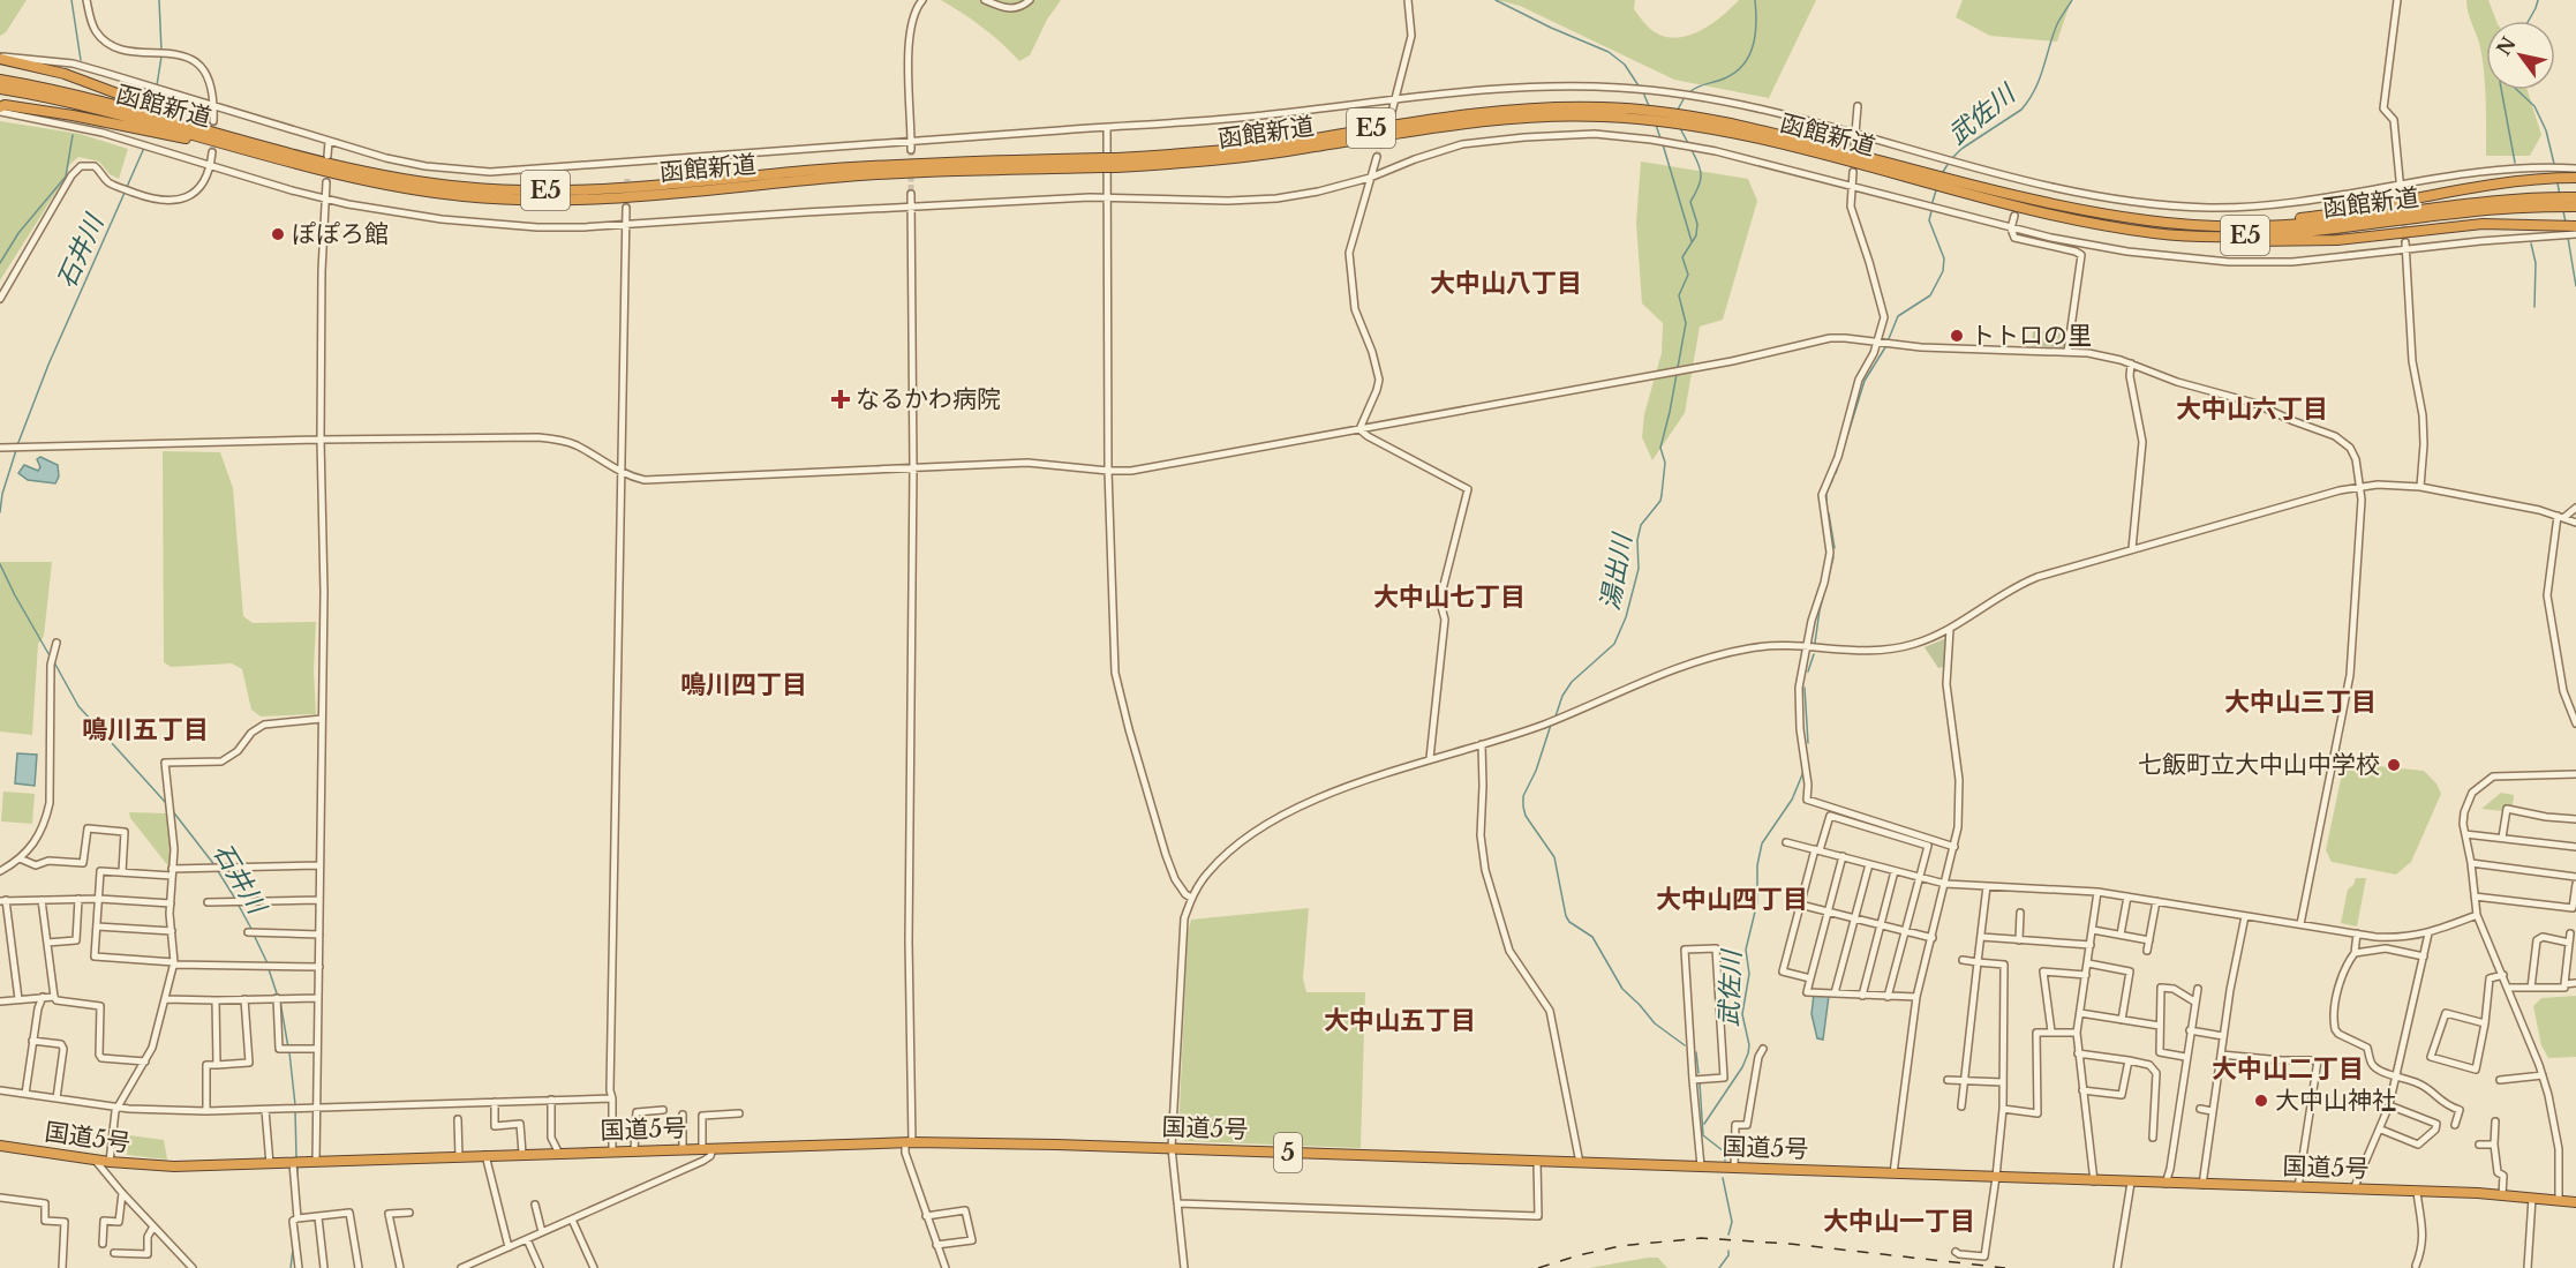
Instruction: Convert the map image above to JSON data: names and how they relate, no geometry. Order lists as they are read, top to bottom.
{
  "streets": {
    "highway": [
      "函館新道",
      "E5",
      "国道5号",
      "5"
    ]
  },
  "districts": [
    "大中山八丁目",
    "大中山六丁目",
    "大中山七丁目",
    "鳴川四丁目",
    "大中山三丁目",
    "鳴川五丁目",
    "大中山四丁目",
    "大中山五丁目",
    "大中山二丁目",
    "大中山一丁目"
  ],
  "water": ["武佐川", "石井川", "湯出川"],
  "places": {
    "other": [
      "ぽぽろ館",
      "トトロの里",
      "七飯町立大中山中学校",
      "大中山神社"
    ],
    "health": ["なるかわ病院"]
  },
  "north": "top left"
}
